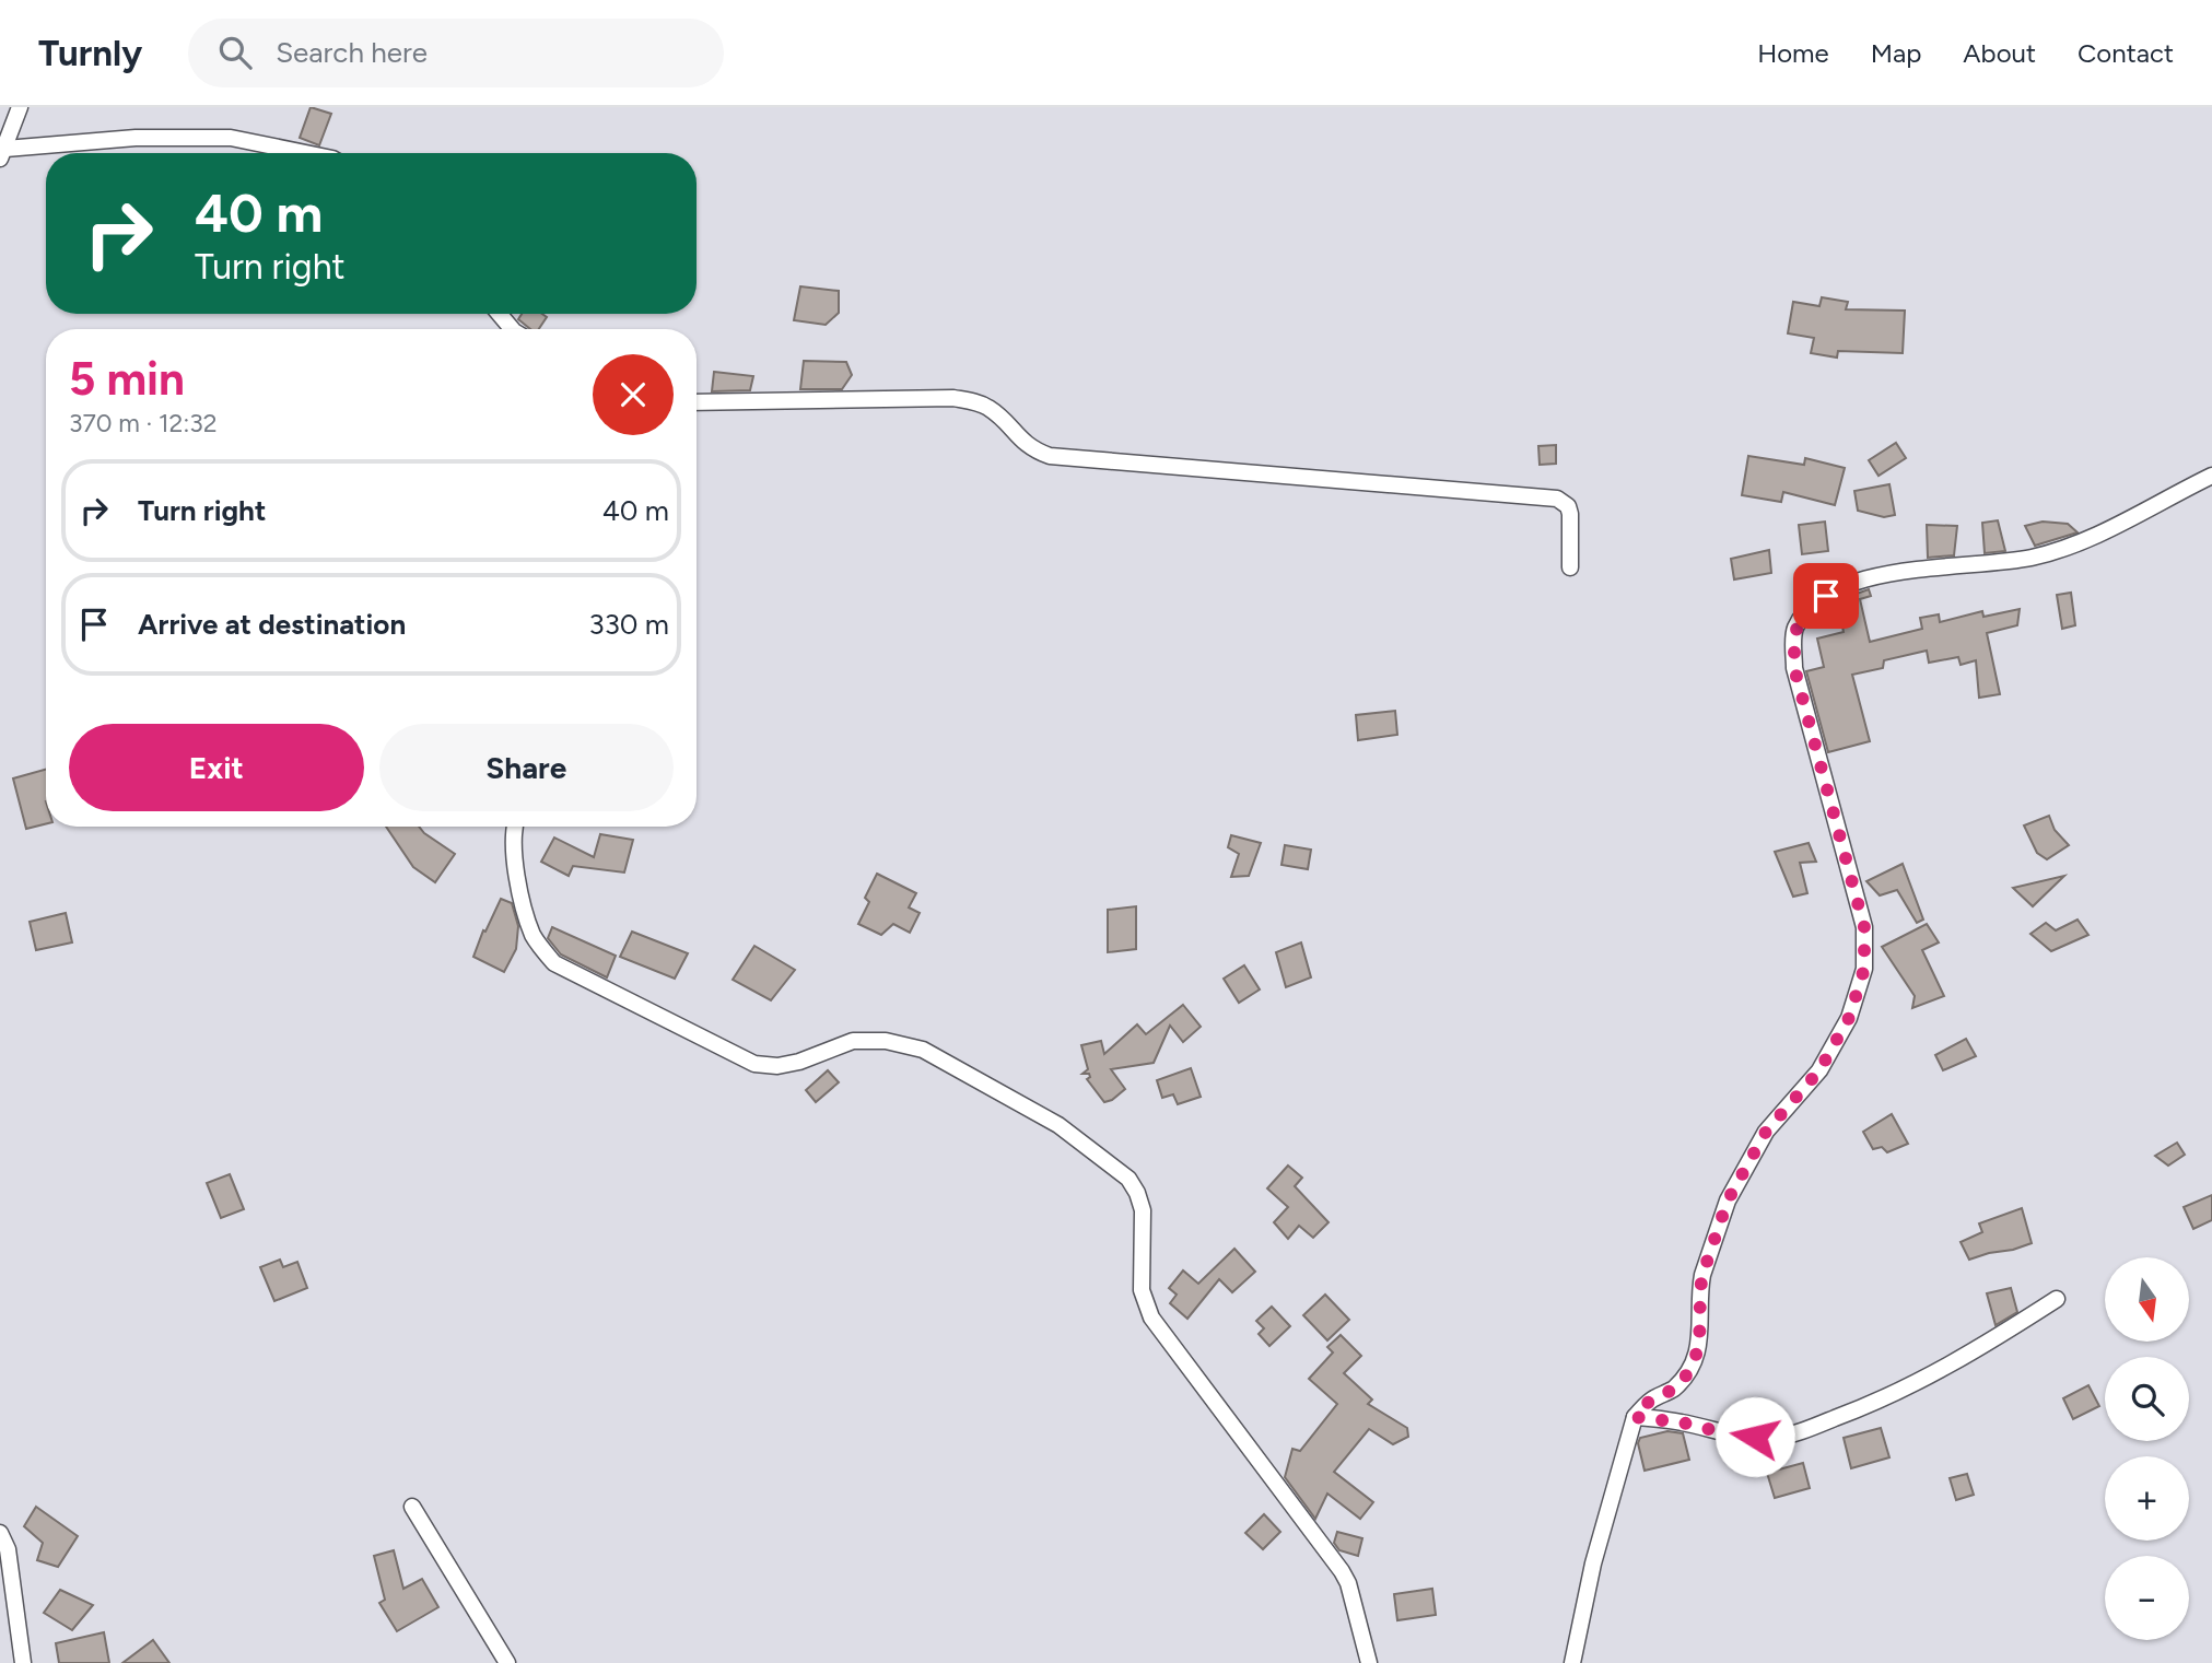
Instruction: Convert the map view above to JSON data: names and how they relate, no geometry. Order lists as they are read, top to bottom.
{
  "north": "bottom",
  "page": {
    "header": "Turnly",
    "search": "Search here",
    "nav": [
      "Home",
      "Map",
      "About",
      "Contact"
    ],
    "turn": ["40 m", "Turn right"],
    "heading": ["5 min", "370 m · 12:32"],
    "list": [
      {
        "name": "Turn right",
        "value": "40 m"
      },
      {
        "name": "Arrive at destination",
        "value": "330 m"
      }
    ],
    "buttons": ["Exit", "Share"],
    "map_buttons": ["+", "−"]
  }
}
